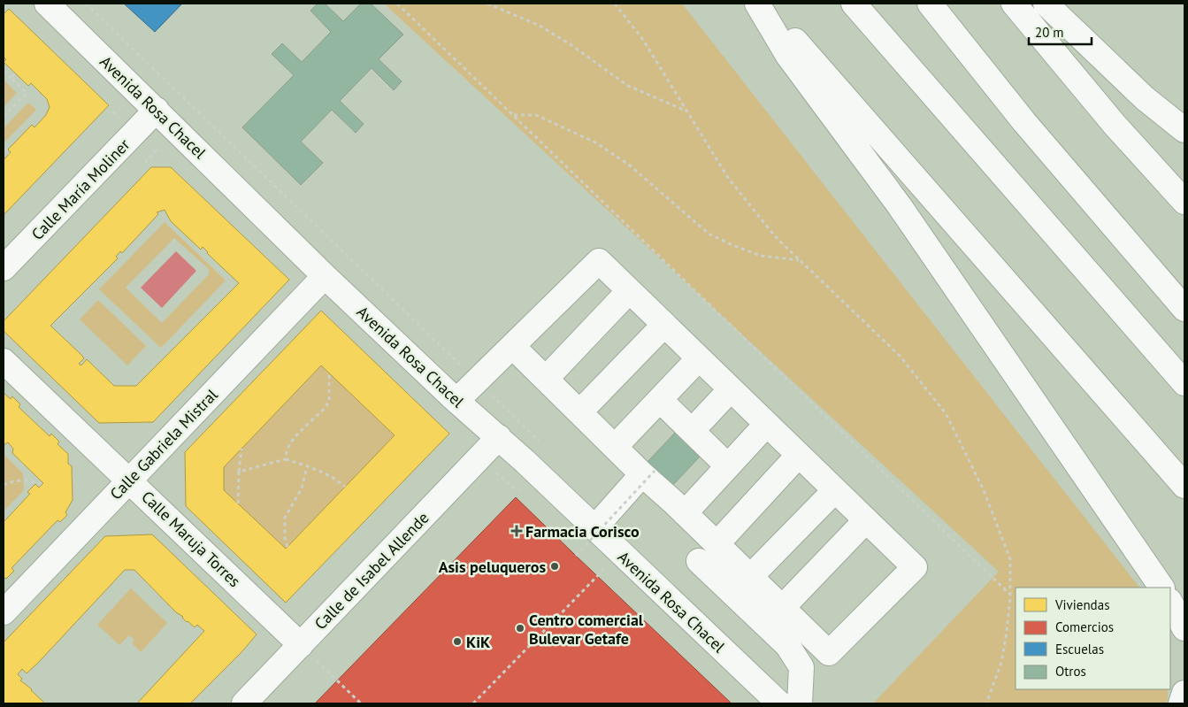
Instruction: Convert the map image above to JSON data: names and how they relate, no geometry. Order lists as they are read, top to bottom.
{
  "streets": {
    "main road": [
      "Avenida Rosa Chacel",
      "Calle María Moliner",
      "Calle Gabriela Mistral",
      "Calle Maruja Torres",
      "Calle de Isabel Allende"
    ]
  },
  "crossings": [
    ["Avenida Rosa Chacel", "Calle María Moliner"],
    ["Avenida Rosa Chacel", "Calle Gabriela Mistral"],
    ["Avenida Rosa Chacel", "Calle de Isabel Allende"],
    ["Calle Gabriela Mistral", "Calle Maruja Torres"],
    ["Calle Maruja Torres", "Calle de Isabel Allende"]
  ],
  "places": {
    "health": ["Farmacia Corisco"],
    "other": ["Asis peluqueros", "Centro comercial Bulevar Getafe", "KiK"]
  },
  "legend": [
    "Viviendas",
    "Comercios",
    "Escuelas",
    "Otros"
  ],
  "scale_bar": "20 m"
}
